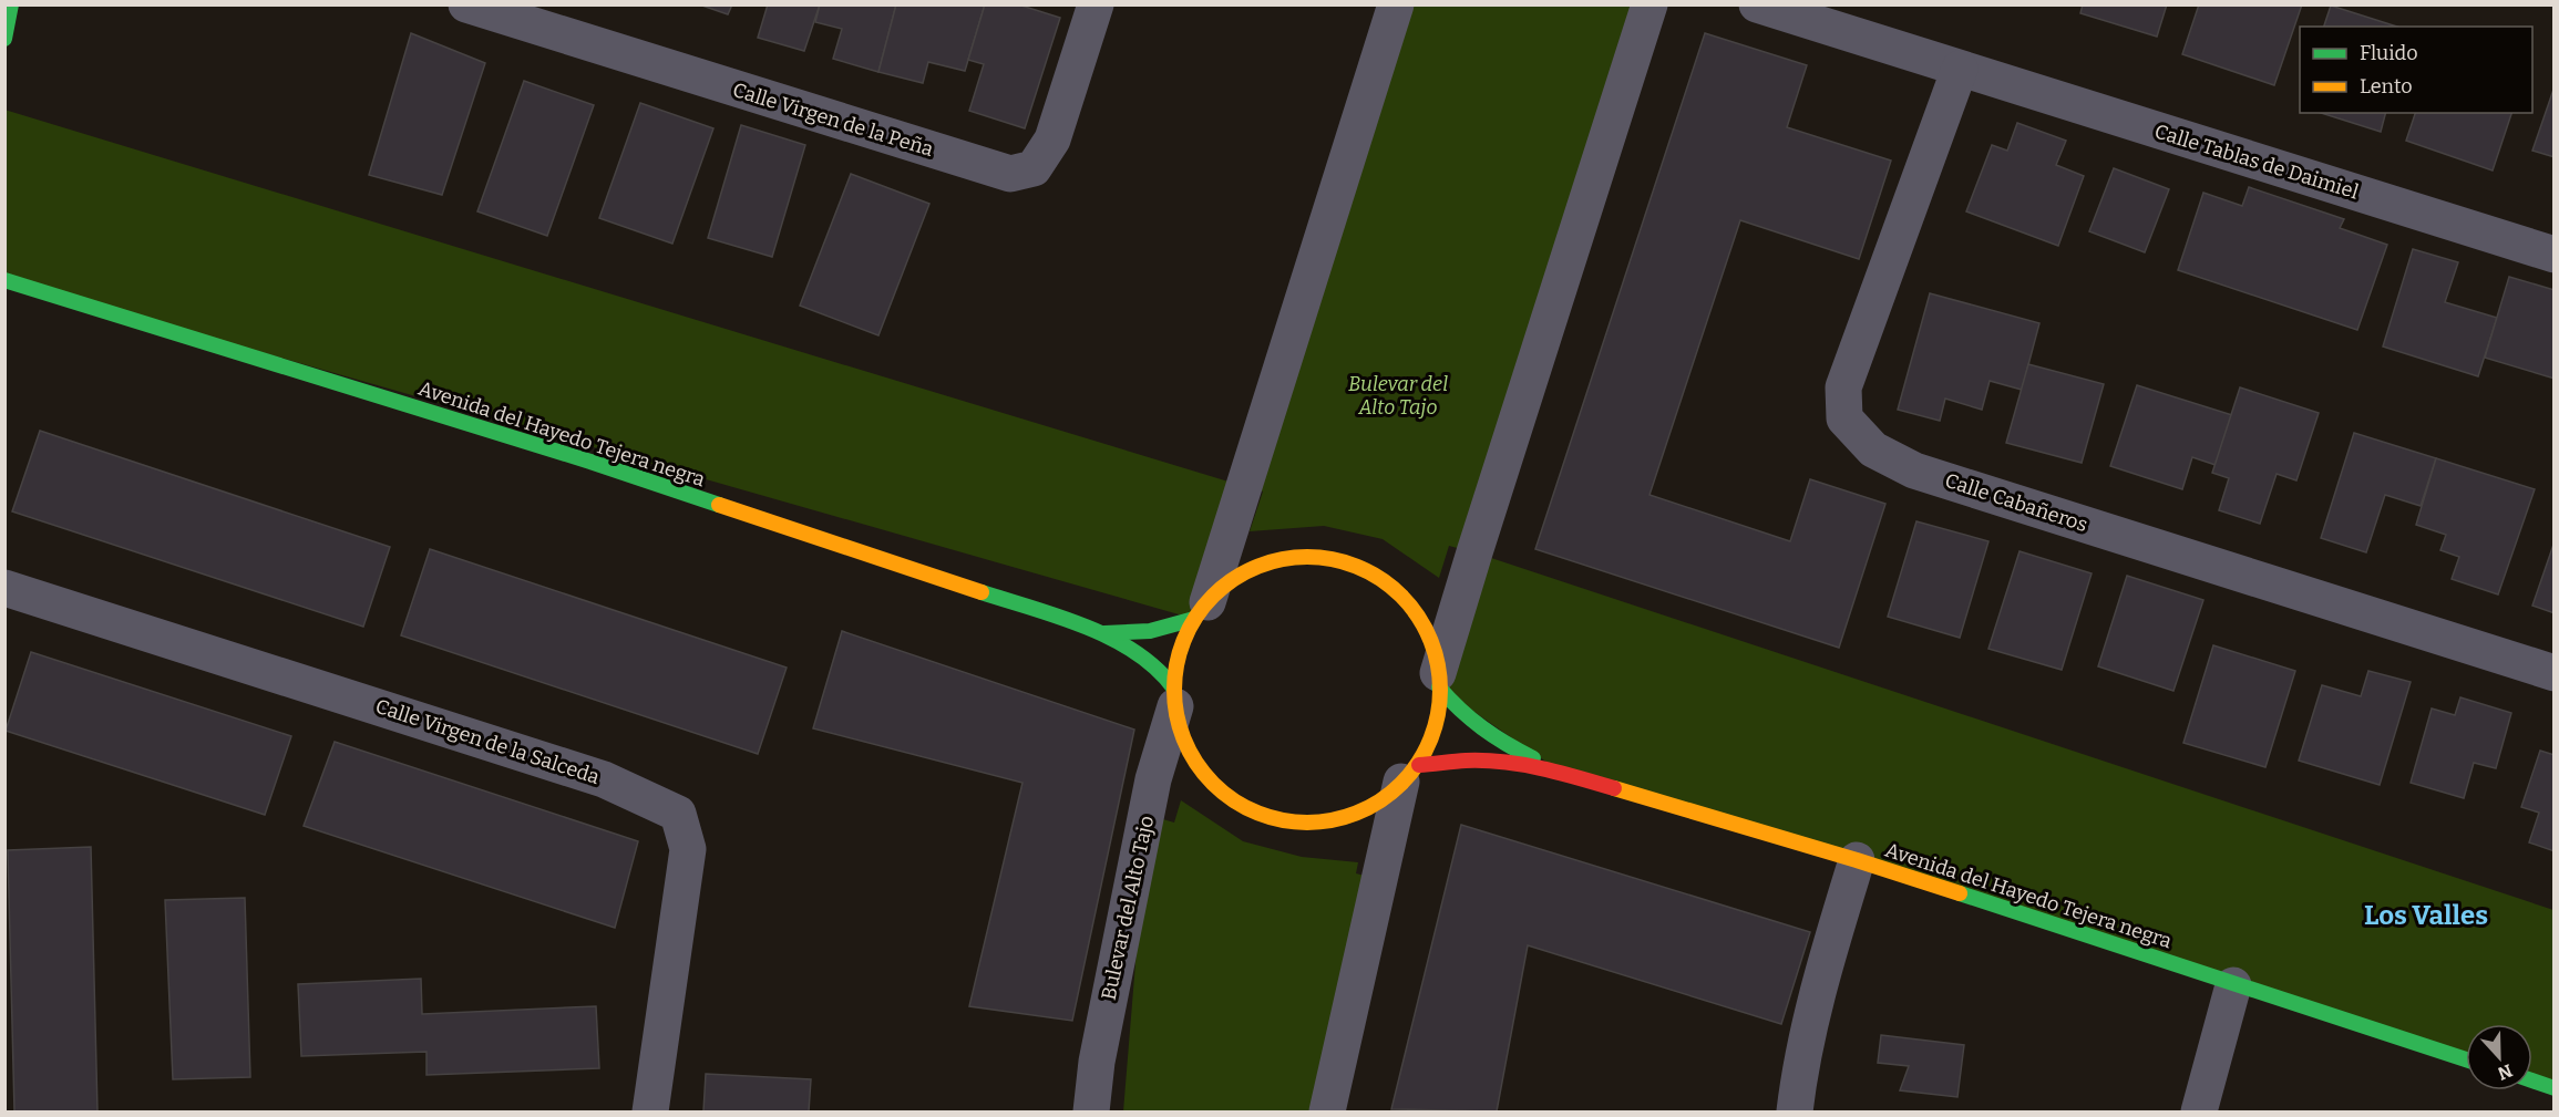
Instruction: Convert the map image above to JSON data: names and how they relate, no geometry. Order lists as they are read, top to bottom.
{
  "streets": {
    "street": [
      "Calle Virgen de la Peña",
      "Calle Tablas de Daimiel",
      "Avenida del Hayedo Tejera negra",
      "Calle Cabañeros",
      "Calle Virgen de la Salceda",
      "Bulevar del Alto Tajo"
    ]
  },
  "crossings": [
    ["Calle Tablas de Daimiel", "Calle Cabañeros"],
    ["Avenida del Hayedo Tejera negra", "Bulevar del Alto Tajo"]
  ],
  "districts": ["Los Valles"],
  "parks": ["Bulevar del Alto Tajo"],
  "legend": ["Fluido", "Lento"],
  "north": "bottom"
}
